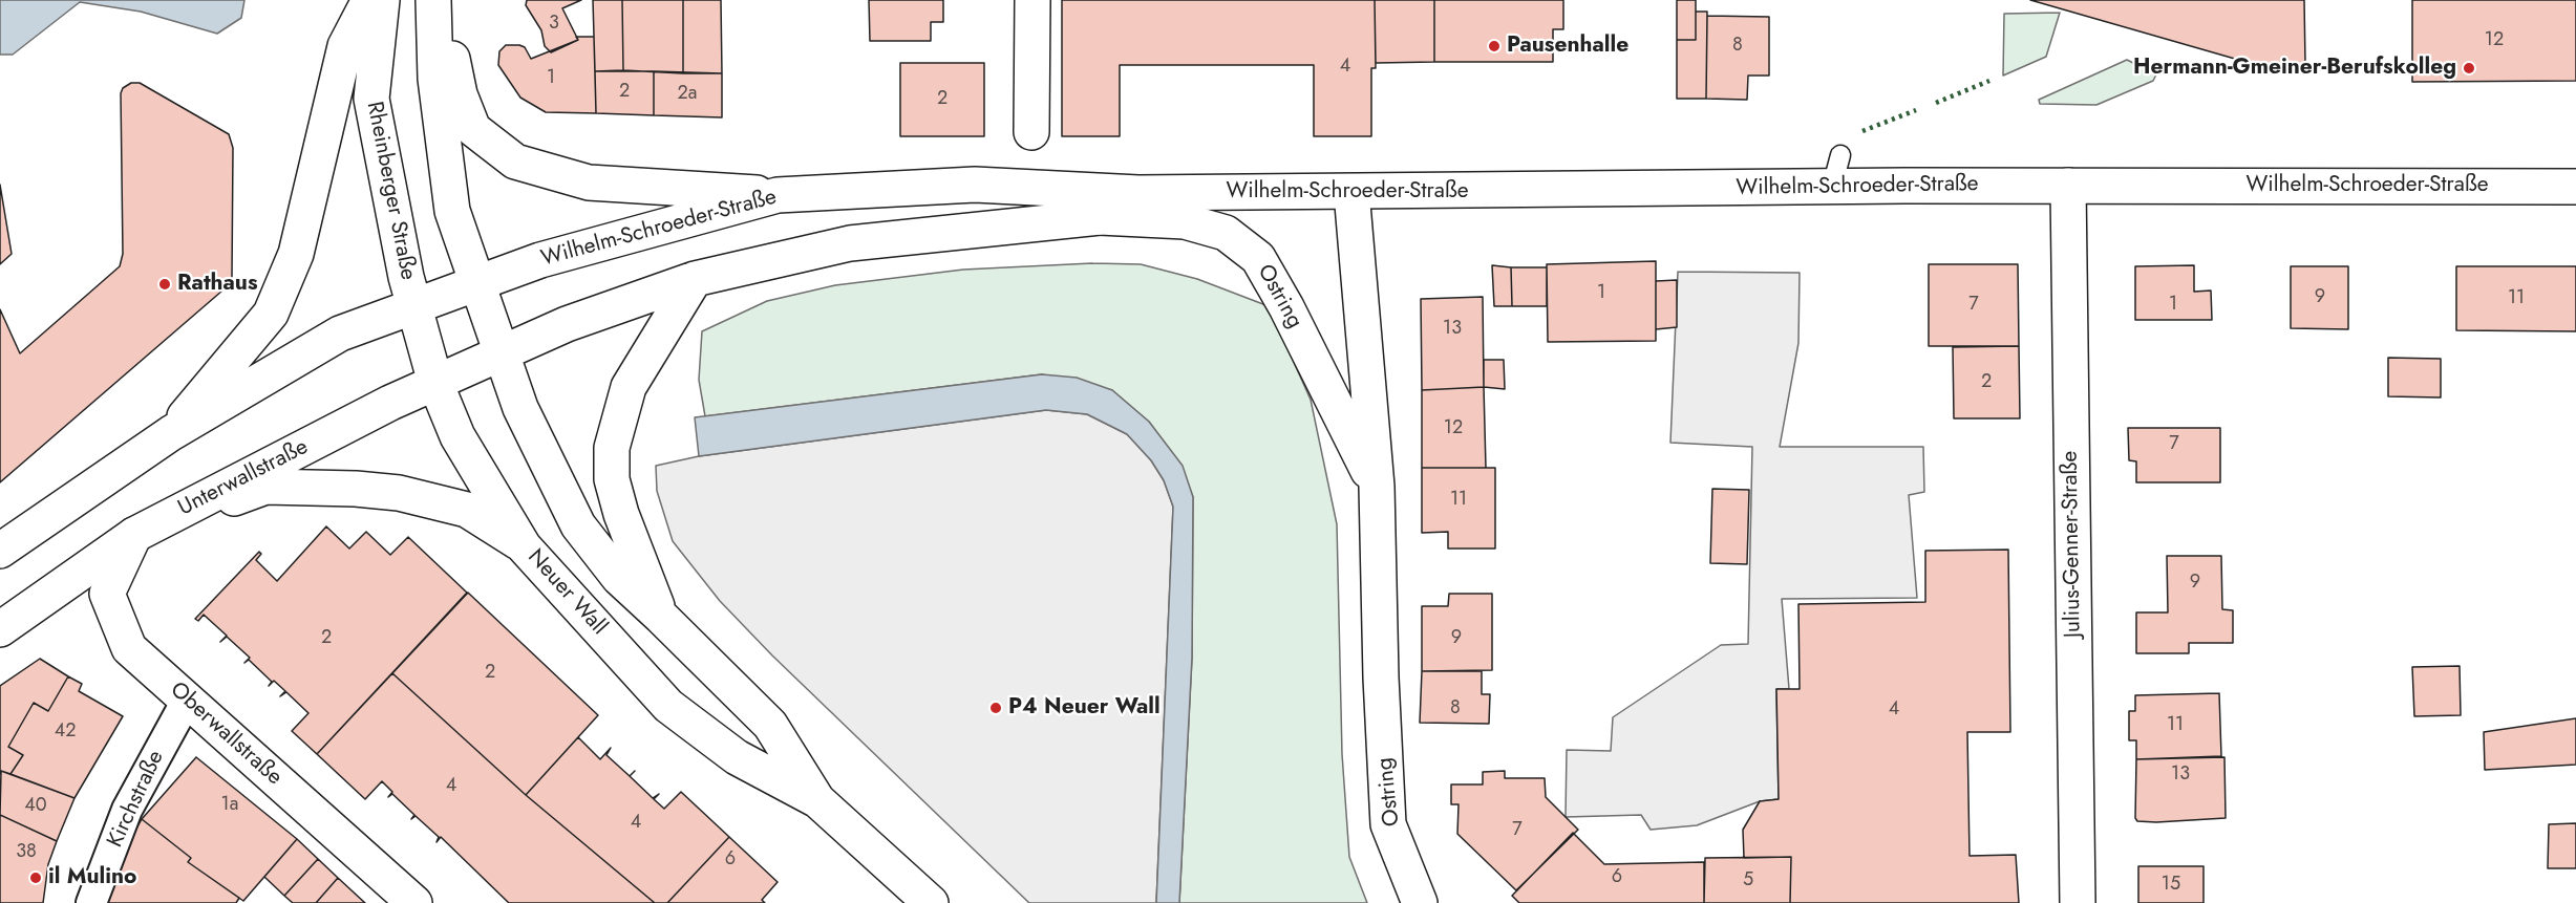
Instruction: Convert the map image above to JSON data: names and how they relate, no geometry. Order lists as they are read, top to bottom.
{
  "streets": {
    "main road": [
      "Wilhelm-Schroeder-Straße",
      "Rheinberger Straße",
      "Ostring",
      "Unterwallstraße",
      "Julius-Genner-Straße",
      "Neuer Wall",
      "Oberwallstraße"
    ],
    "street": ["Kirchstraße"]
  },
  "crossings": [
    ["Wilhelm-Schroeder-Straße", "Rheinberger Straße"],
    ["Wilhelm-Schroeder-Straße", "Ostring"],
    ["Wilhelm-Schroeder-Straße", "Julius-Genner-Straße"],
    ["Wilhelm-Schroeder-Straße", "Neuer Wall"],
    ["Rheinberger Straße", "Neuer Wall"],
    ["Unterwallstraße", "Neuer Wall"],
    ["Unterwallstraße", "Oberwallstraße"],
    ["Oberwallstraße", "Kirchstraße"]
  ],
  "places": [
    "Pausenhalle",
    "Hermann-Gmeiner-Berufskolleg",
    "Rathaus",
    "P4 Neuer Wall",
    "il Mulino"
  ],
  "house_numbers": [
    "3",
    "12",
    "8",
    "4",
    "1",
    "2",
    "2a",
    "2",
    "1",
    "9",
    "11",
    "7",
    "1",
    "13",
    "2",
    "12",
    "7",
    "11",
    "9",
    "2",
    "9",
    "2",
    "8",
    "4",
    "11",
    "42",
    "13",
    "4",
    "1a",
    "40",
    "4",
    "7",
    "38",
    "6",
    "6",
    "5",
    "15"
  ]
}
